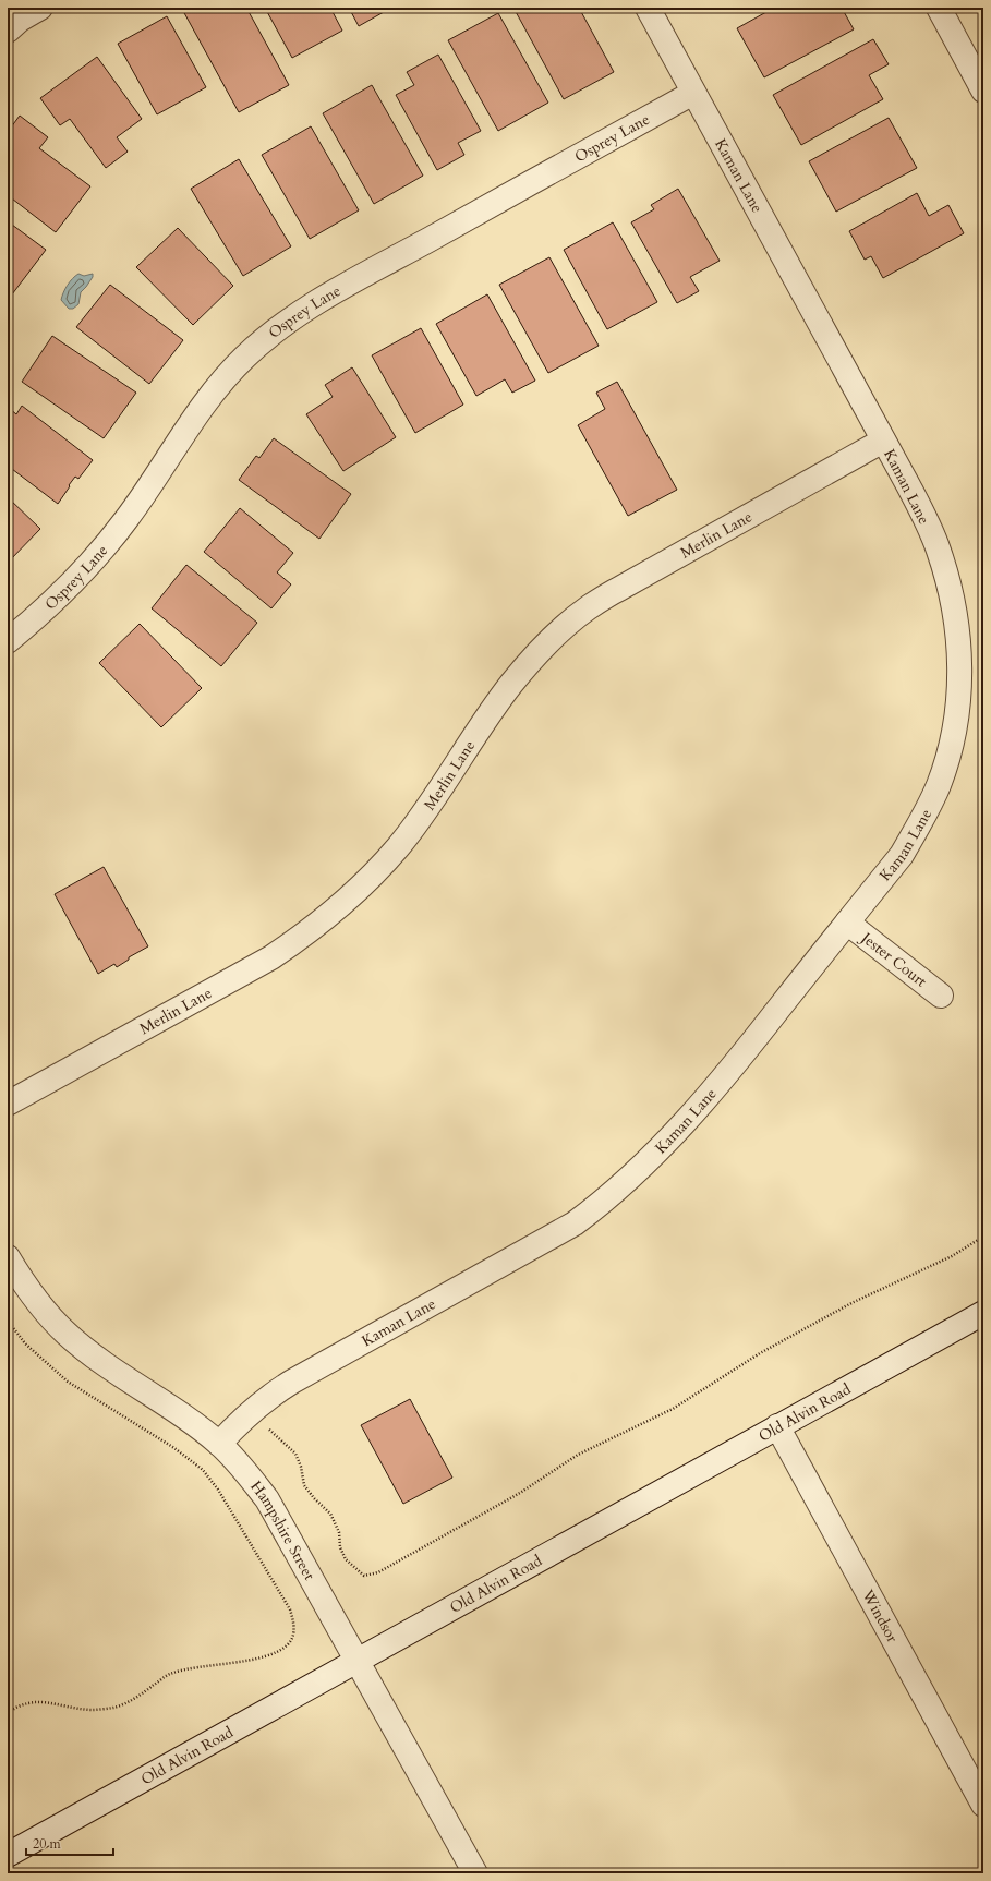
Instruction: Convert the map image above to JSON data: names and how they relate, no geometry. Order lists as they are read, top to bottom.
{
  "streets": {
    "street": [
      "Osprey Lane",
      "Kaman Lane",
      "Merlin Lane",
      "Jester Court",
      "Old Alvin Road",
      "Hampshire Street",
      "Windsor"
    ]
  },
  "crossings": [
    ["Osprey Lane", "Kaman Lane"],
    ["Kaman Lane", "Merlin Lane"],
    ["Kaman Lane", "Jester Court"],
    ["Kaman Lane", "Hampshire Street"],
    ["Old Alvin Road", "Hampshire Street"],
    ["Old Alvin Road", "Windsor"]
  ],
  "scale_bar": "20 m"
}
